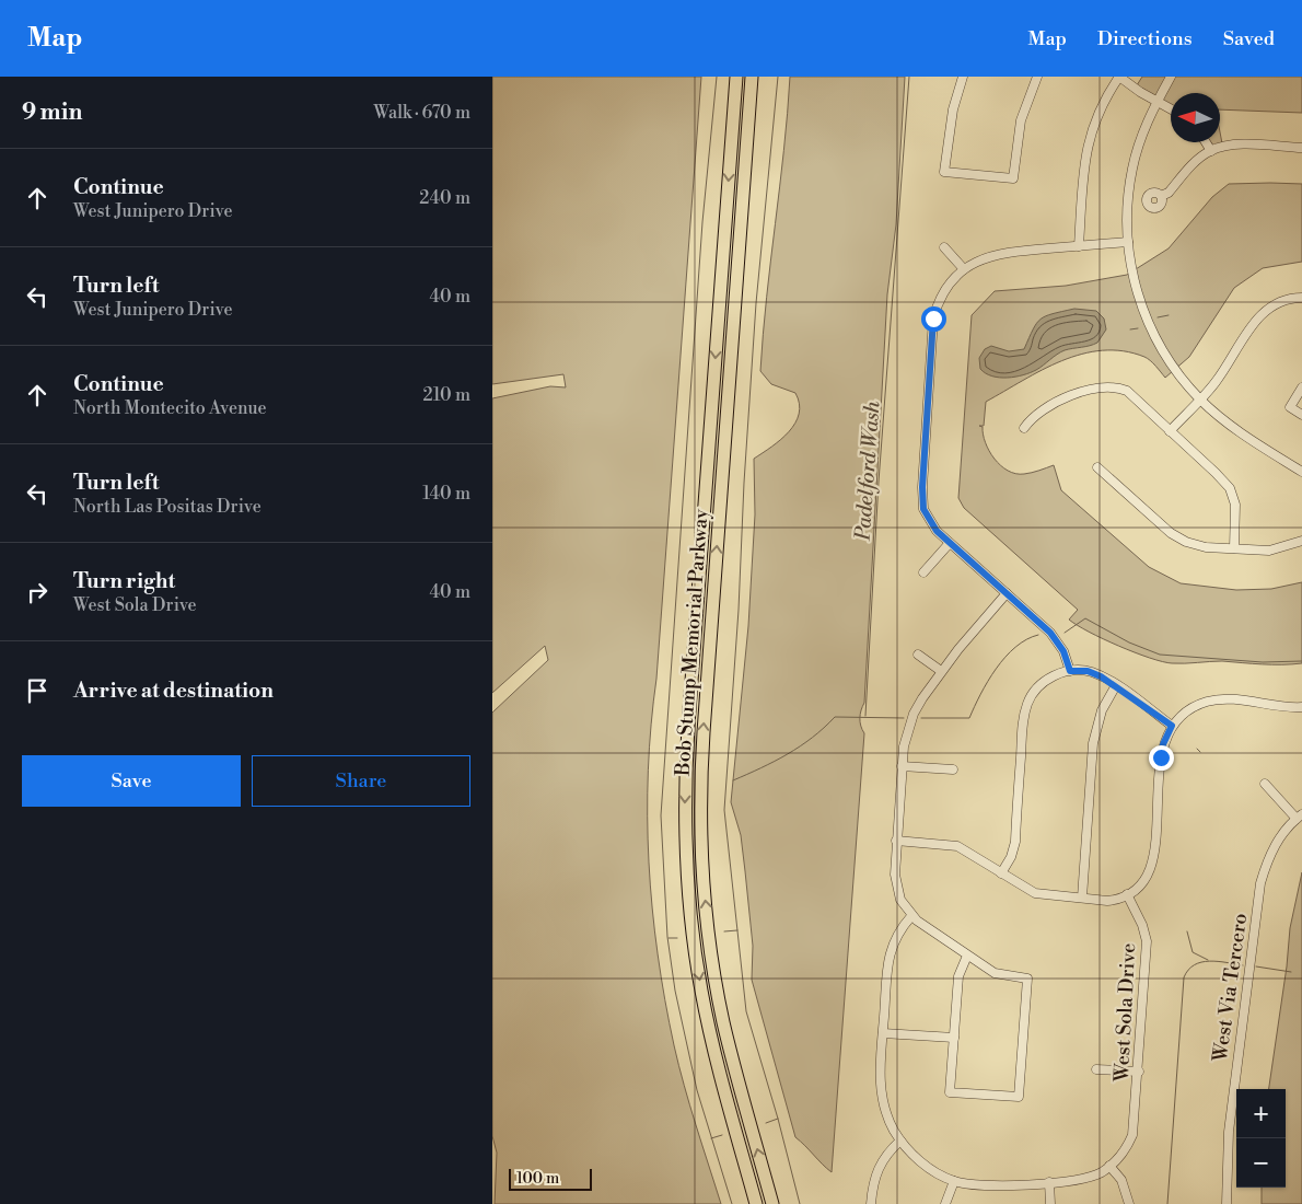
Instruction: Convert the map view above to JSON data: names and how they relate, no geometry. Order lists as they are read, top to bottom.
{
  "streets": {
    "highway": ["Bob Stump Memorial Parkway"],
    "street": ["West Via Tercero", "West Sola Drive"]
  },
  "water": ["Padelford Wash"],
  "scale_bar": "100 m",
  "north": "left",
  "page": {
    "header": "Map",
    "nav": ["Map", "Directions", "Saved"],
    "heading": ["9 min", "Walk · 670 m"],
    "list": [
      ["Continue", "West Junipero Drive", "240 m"],
      ["Turn left", "West Junipero Drive", "40 m"],
      ["Continue", "North Montecito Avenue", "210 m"],
      ["Turn left", "North Las Positas Drive", "140 m"],
      ["Turn right", "West Sola Drive", "40 m"],
      "Arrive at destination"
    ],
    "buttons": ["Save", "Share"],
    "map_buttons": ["+", "−"],
    "scale": "100 m"
  }
}
